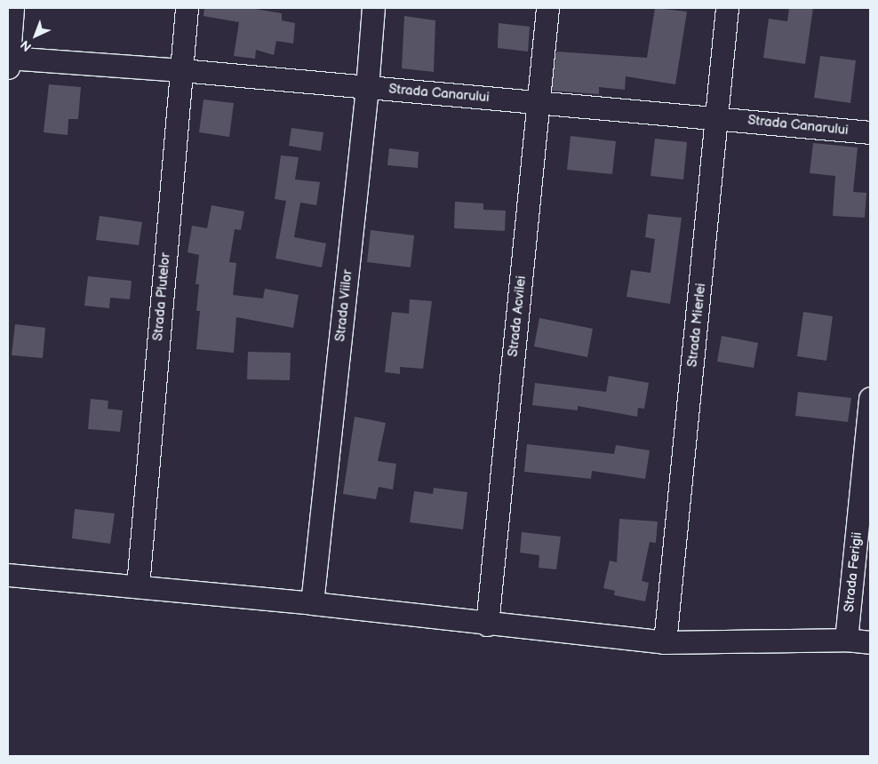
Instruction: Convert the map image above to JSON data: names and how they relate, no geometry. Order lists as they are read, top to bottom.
{
  "streets": {
    "street": [
      "Strada Canarului",
      "Strada Plutelor",
      "Strada Viilor",
      "Strada Acvilei",
      "Strada Mierlei",
      "Strada Ferigii"
    ]
  },
  "crossings": [
    ["Strada Canarului", "Strada Plutelor"],
    ["Strada Canarului", "Strada Viilor"],
    ["Strada Canarului", "Strada Acvilei"],
    ["Strada Canarului", "Strada Mierlei"]
  ],
  "north": "bottom left"
}
